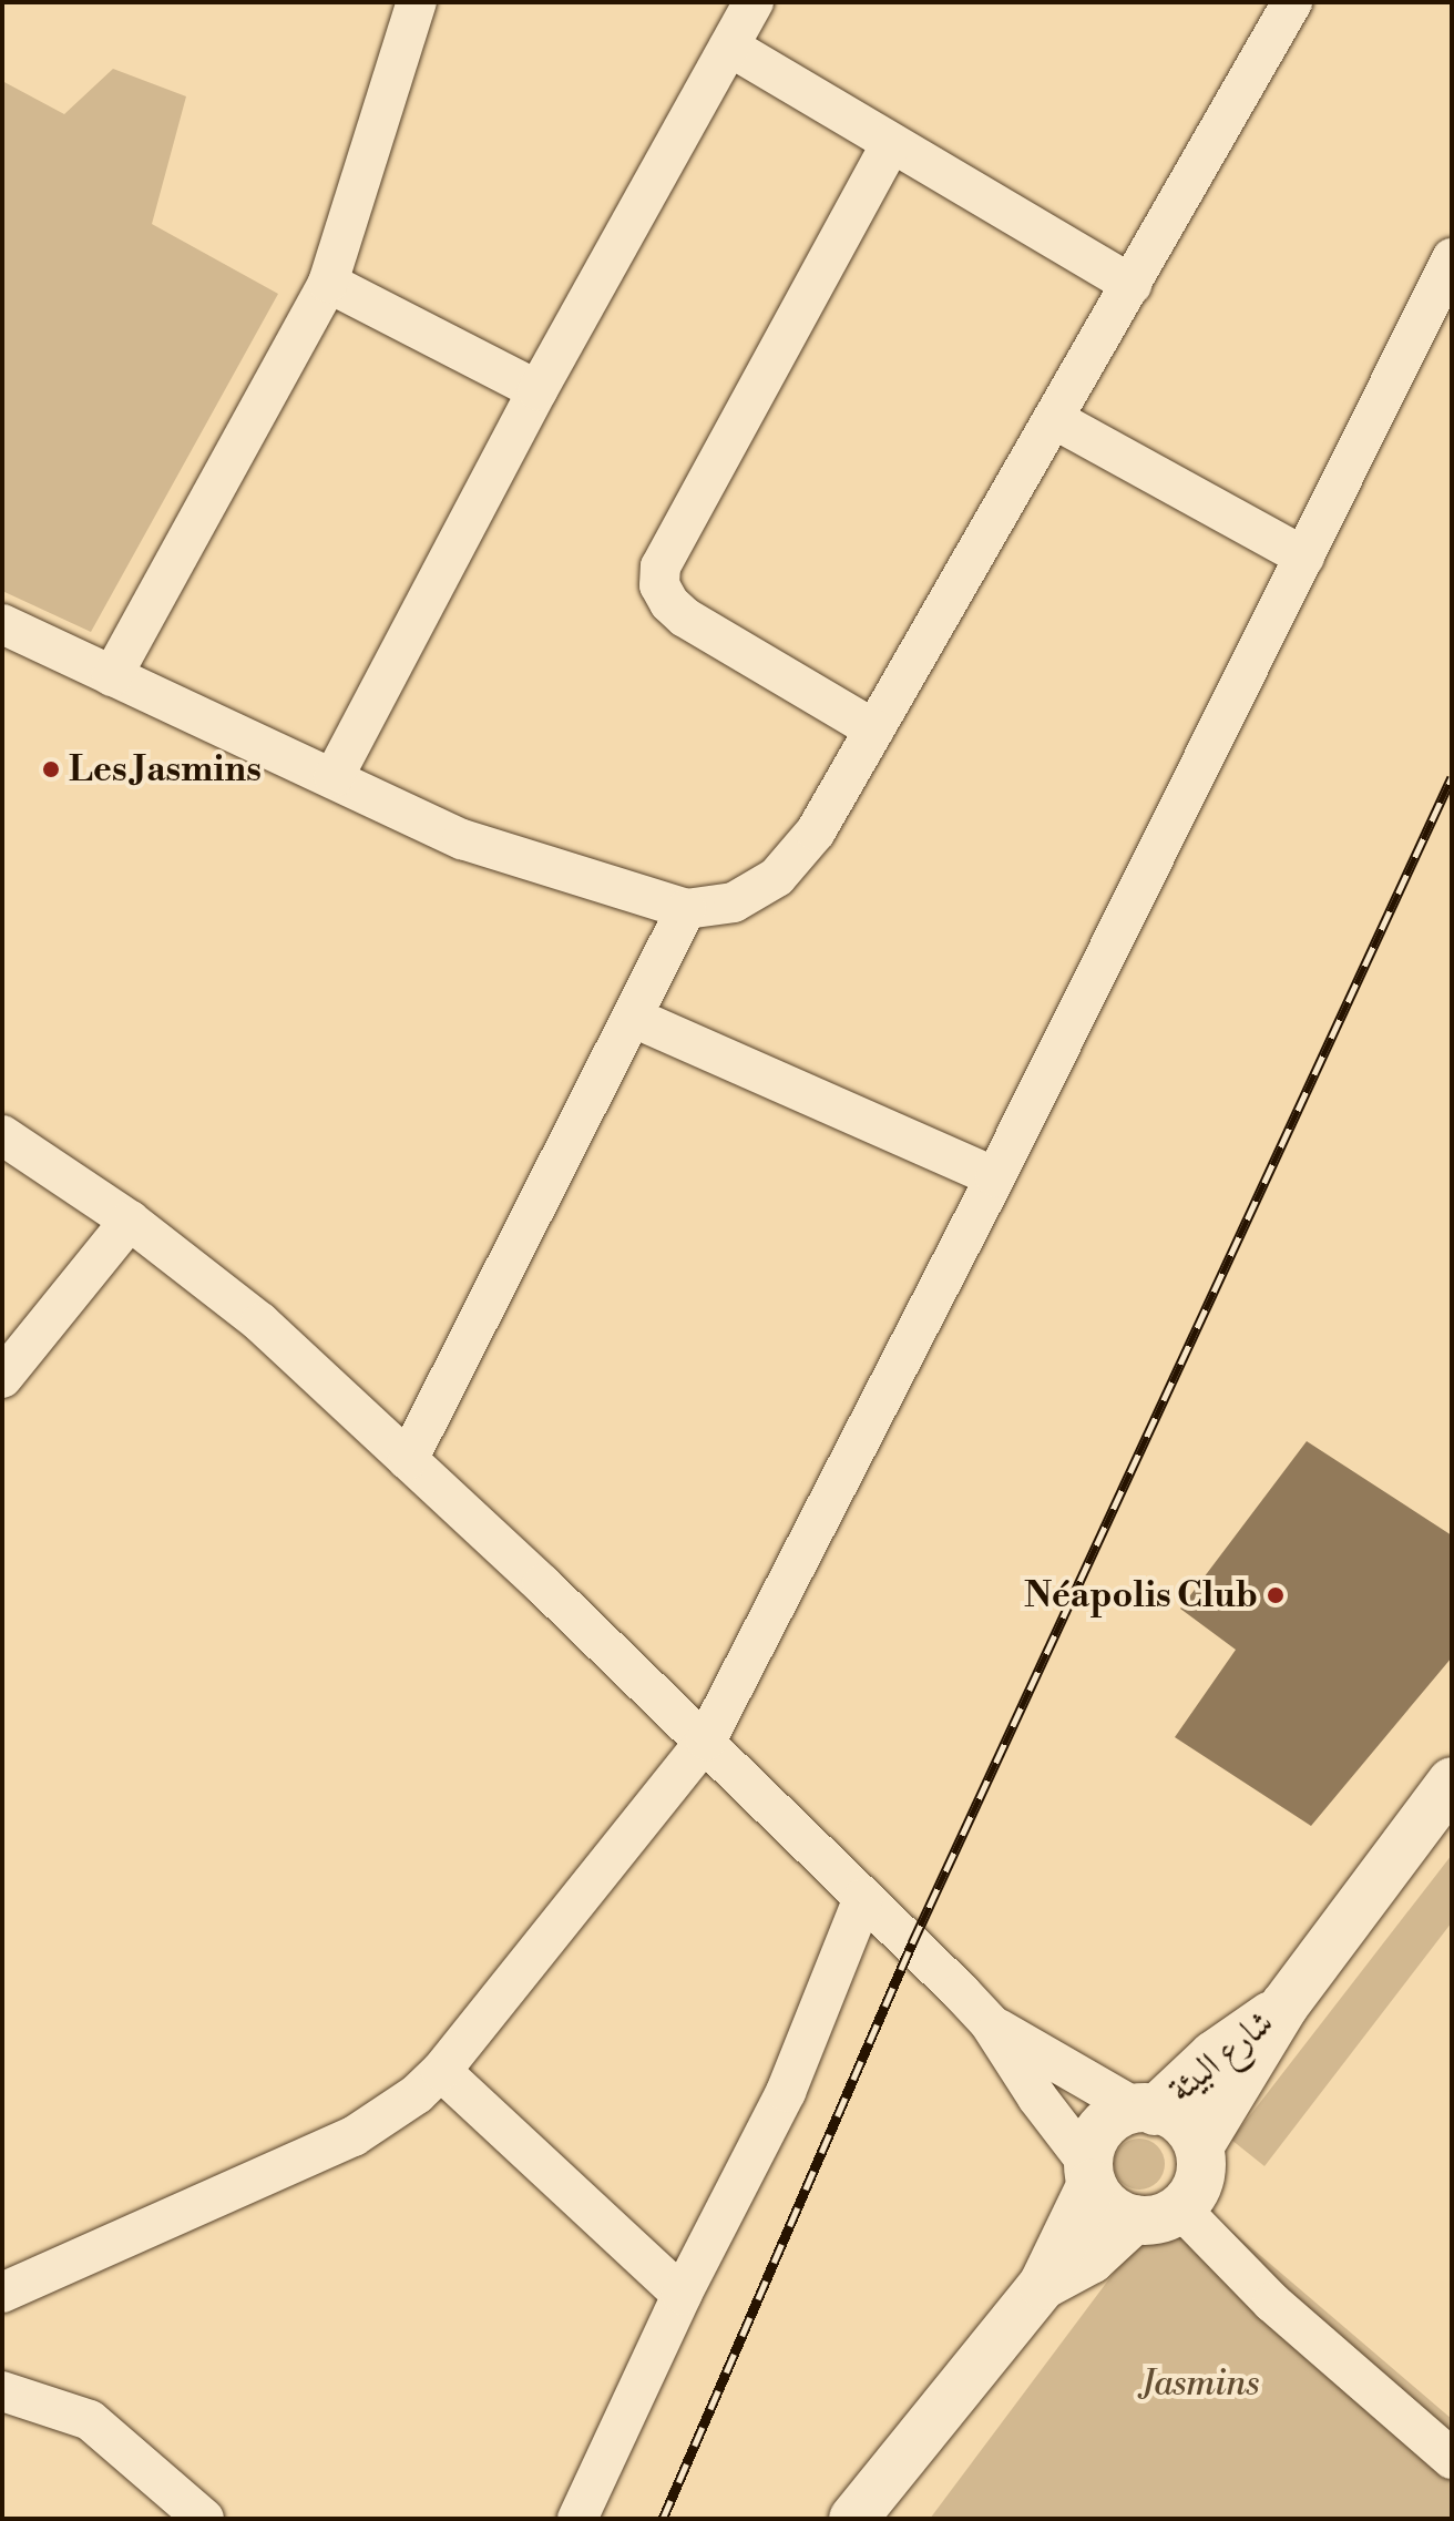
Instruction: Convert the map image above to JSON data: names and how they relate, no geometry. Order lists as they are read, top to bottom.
{
  "streets": {
    "main road": ["شارع البيئة"]
  },
  "parks": ["Jasmins"],
  "places": ["Les Jasmins", "Néapolis Club"]
}
